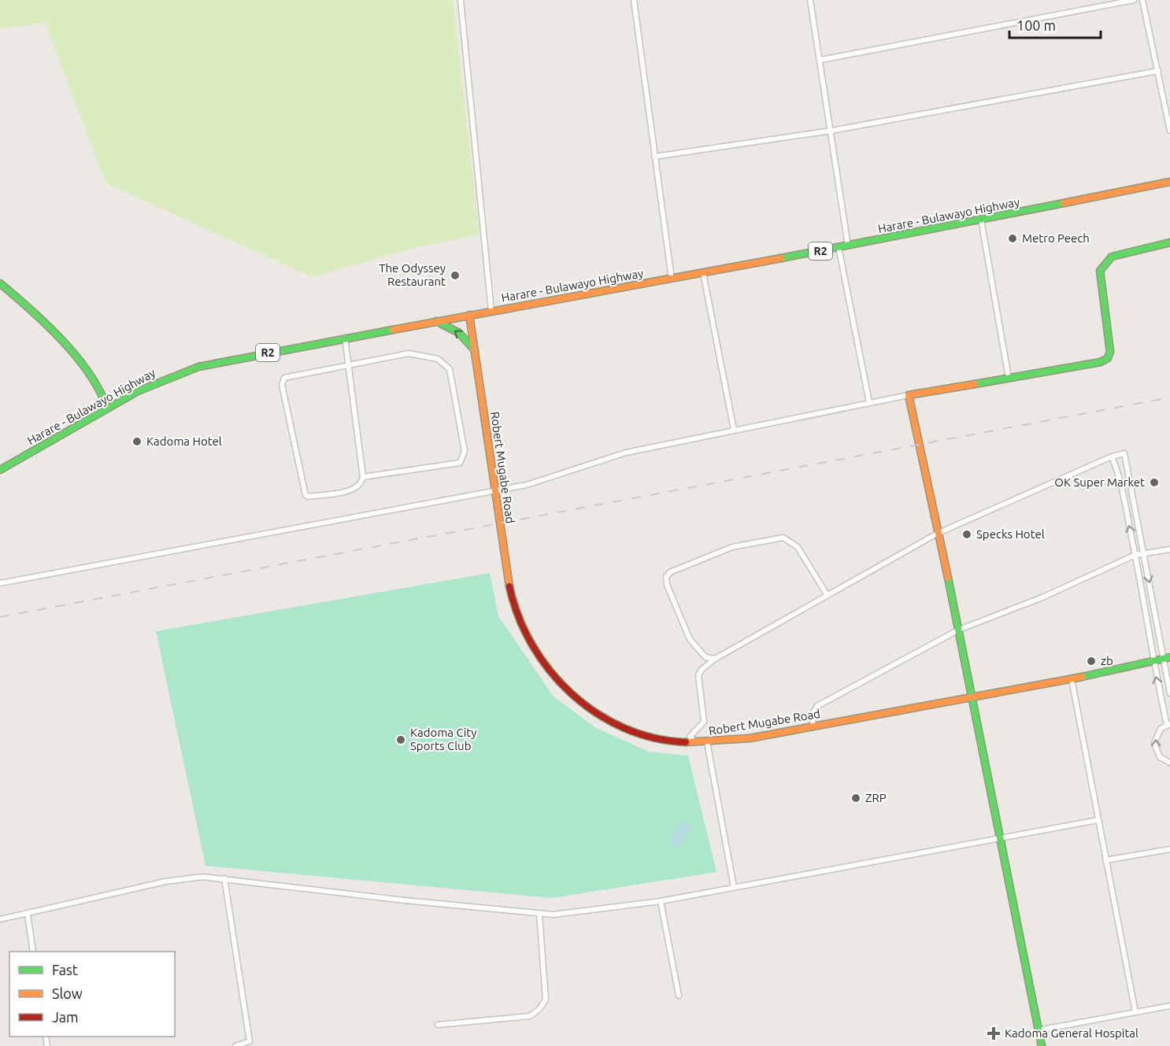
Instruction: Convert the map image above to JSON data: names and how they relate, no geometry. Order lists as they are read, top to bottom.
{
  "streets": {
    "main road": ["Harare - Bulawayo Highway", "R2", "Robert Mugabe Road"]
  },
  "crossings": [
    ["Harare - Bulawayo Highway", "Robert Mugabe Road"]
  ],
  "places": {
    "other": [
      "Metro Peech",
      "The Odyssey Restaurant",
      "Kadoma Hotel",
      "OK Super Market",
      "Specks Hotel",
      "zb",
      "Kadoma City Sports Club",
      "ZRP"
    ],
    "health": ["Kadoma General Hospital"]
  },
  "legend": ["Fast", "Slow", "Jam"],
  "scale_bar": "100 m"
}
